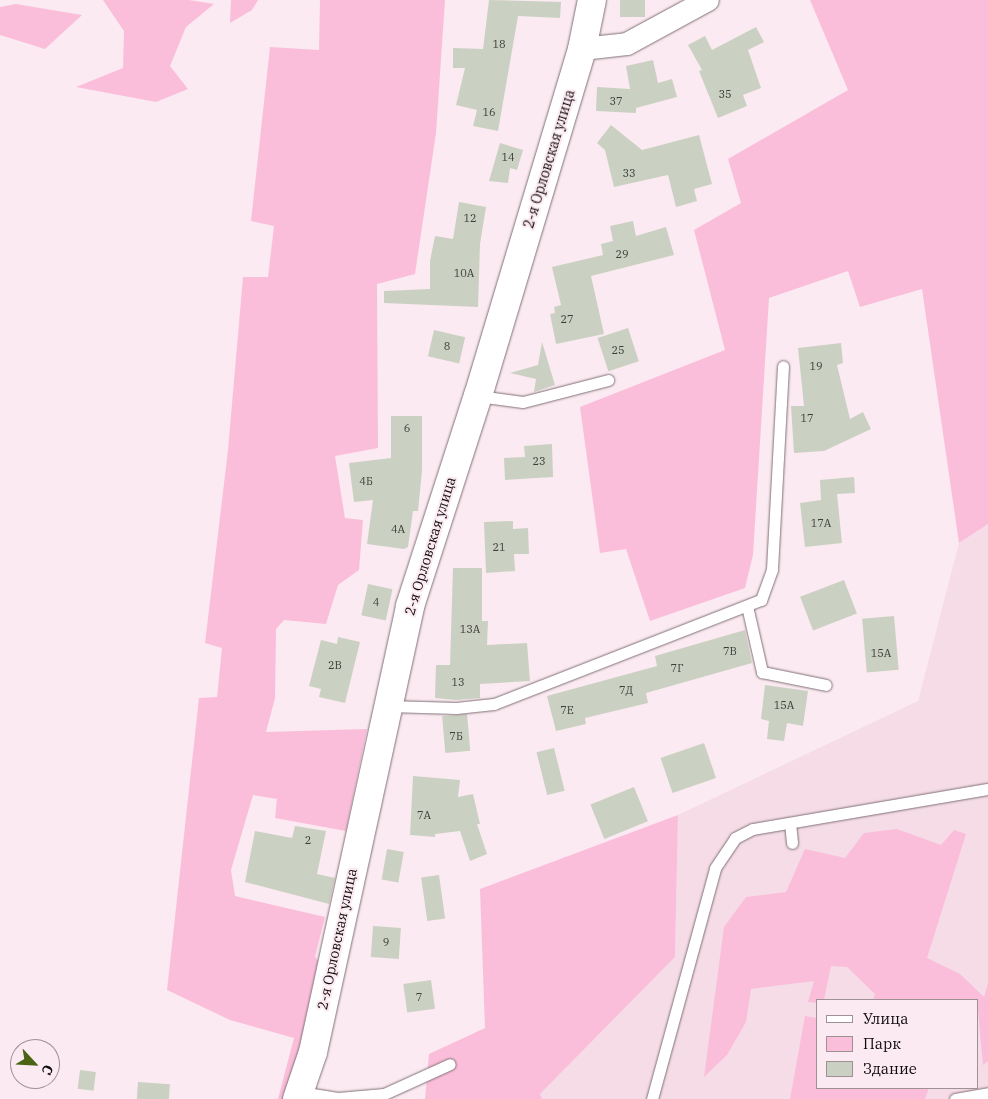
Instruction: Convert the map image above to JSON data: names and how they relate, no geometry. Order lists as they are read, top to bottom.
{
  "streets": {
    "street": ["2-я Орловская улица"]
  },
  "house_numbers": [
    "18",
    "35",
    "37",
    "16",
    "14",
    "33",
    "12",
    "29",
    "10А",
    "27",
    "8",
    "25",
    "19",
    "17",
    "6",
    "23",
    "4Б",
    "17А",
    "4А",
    "21",
    "4",
    "13А",
    "7В",
    "15А",
    "2В",
    "7Г",
    "13",
    "7Д",
    "15А",
    "7Е",
    "7Б",
    "7А",
    "2",
    "9",
    "7"
  ],
  "legend": ["Улица", "Парк", "Здание"],
  "north": "bottom right"
}
